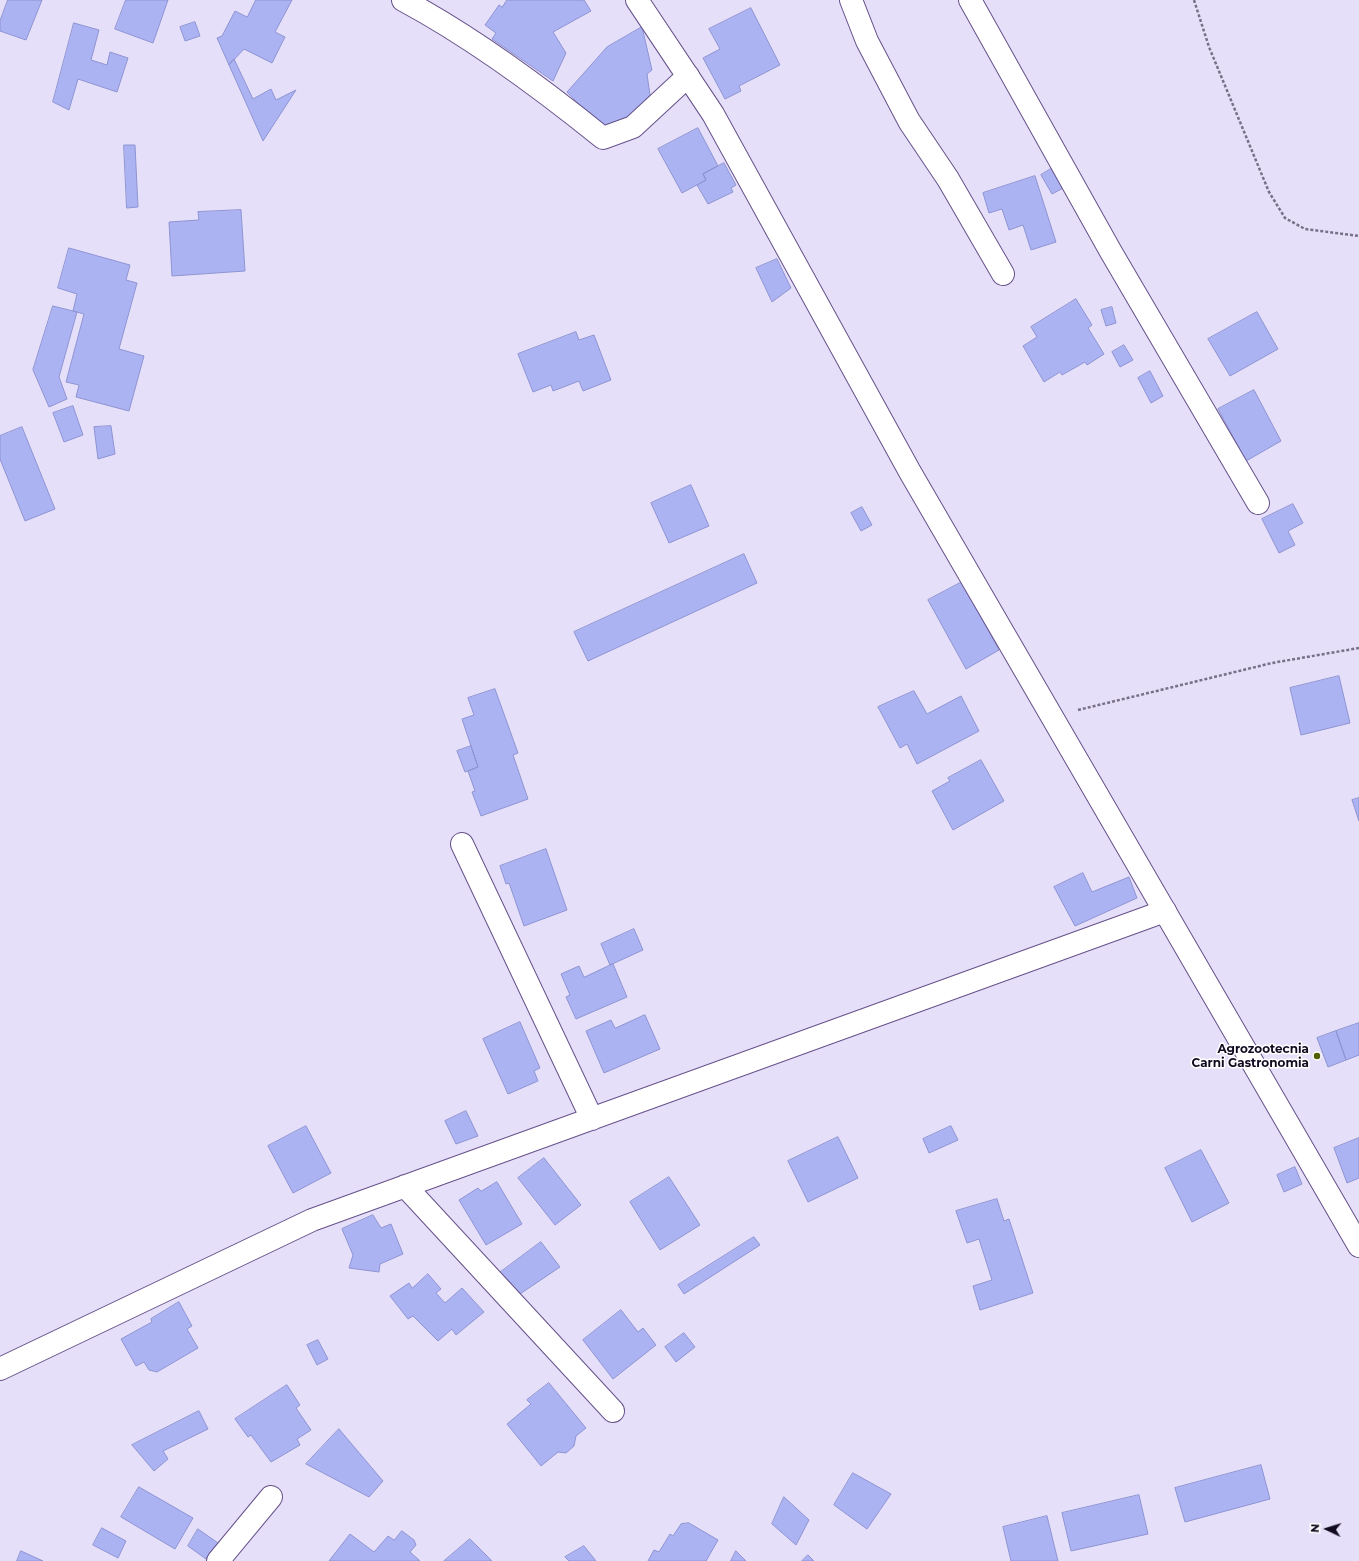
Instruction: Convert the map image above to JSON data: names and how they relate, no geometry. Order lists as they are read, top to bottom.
{
  "places": ["Agrozootecnia Carni Gastronomia"],
  "north": "left"
}
